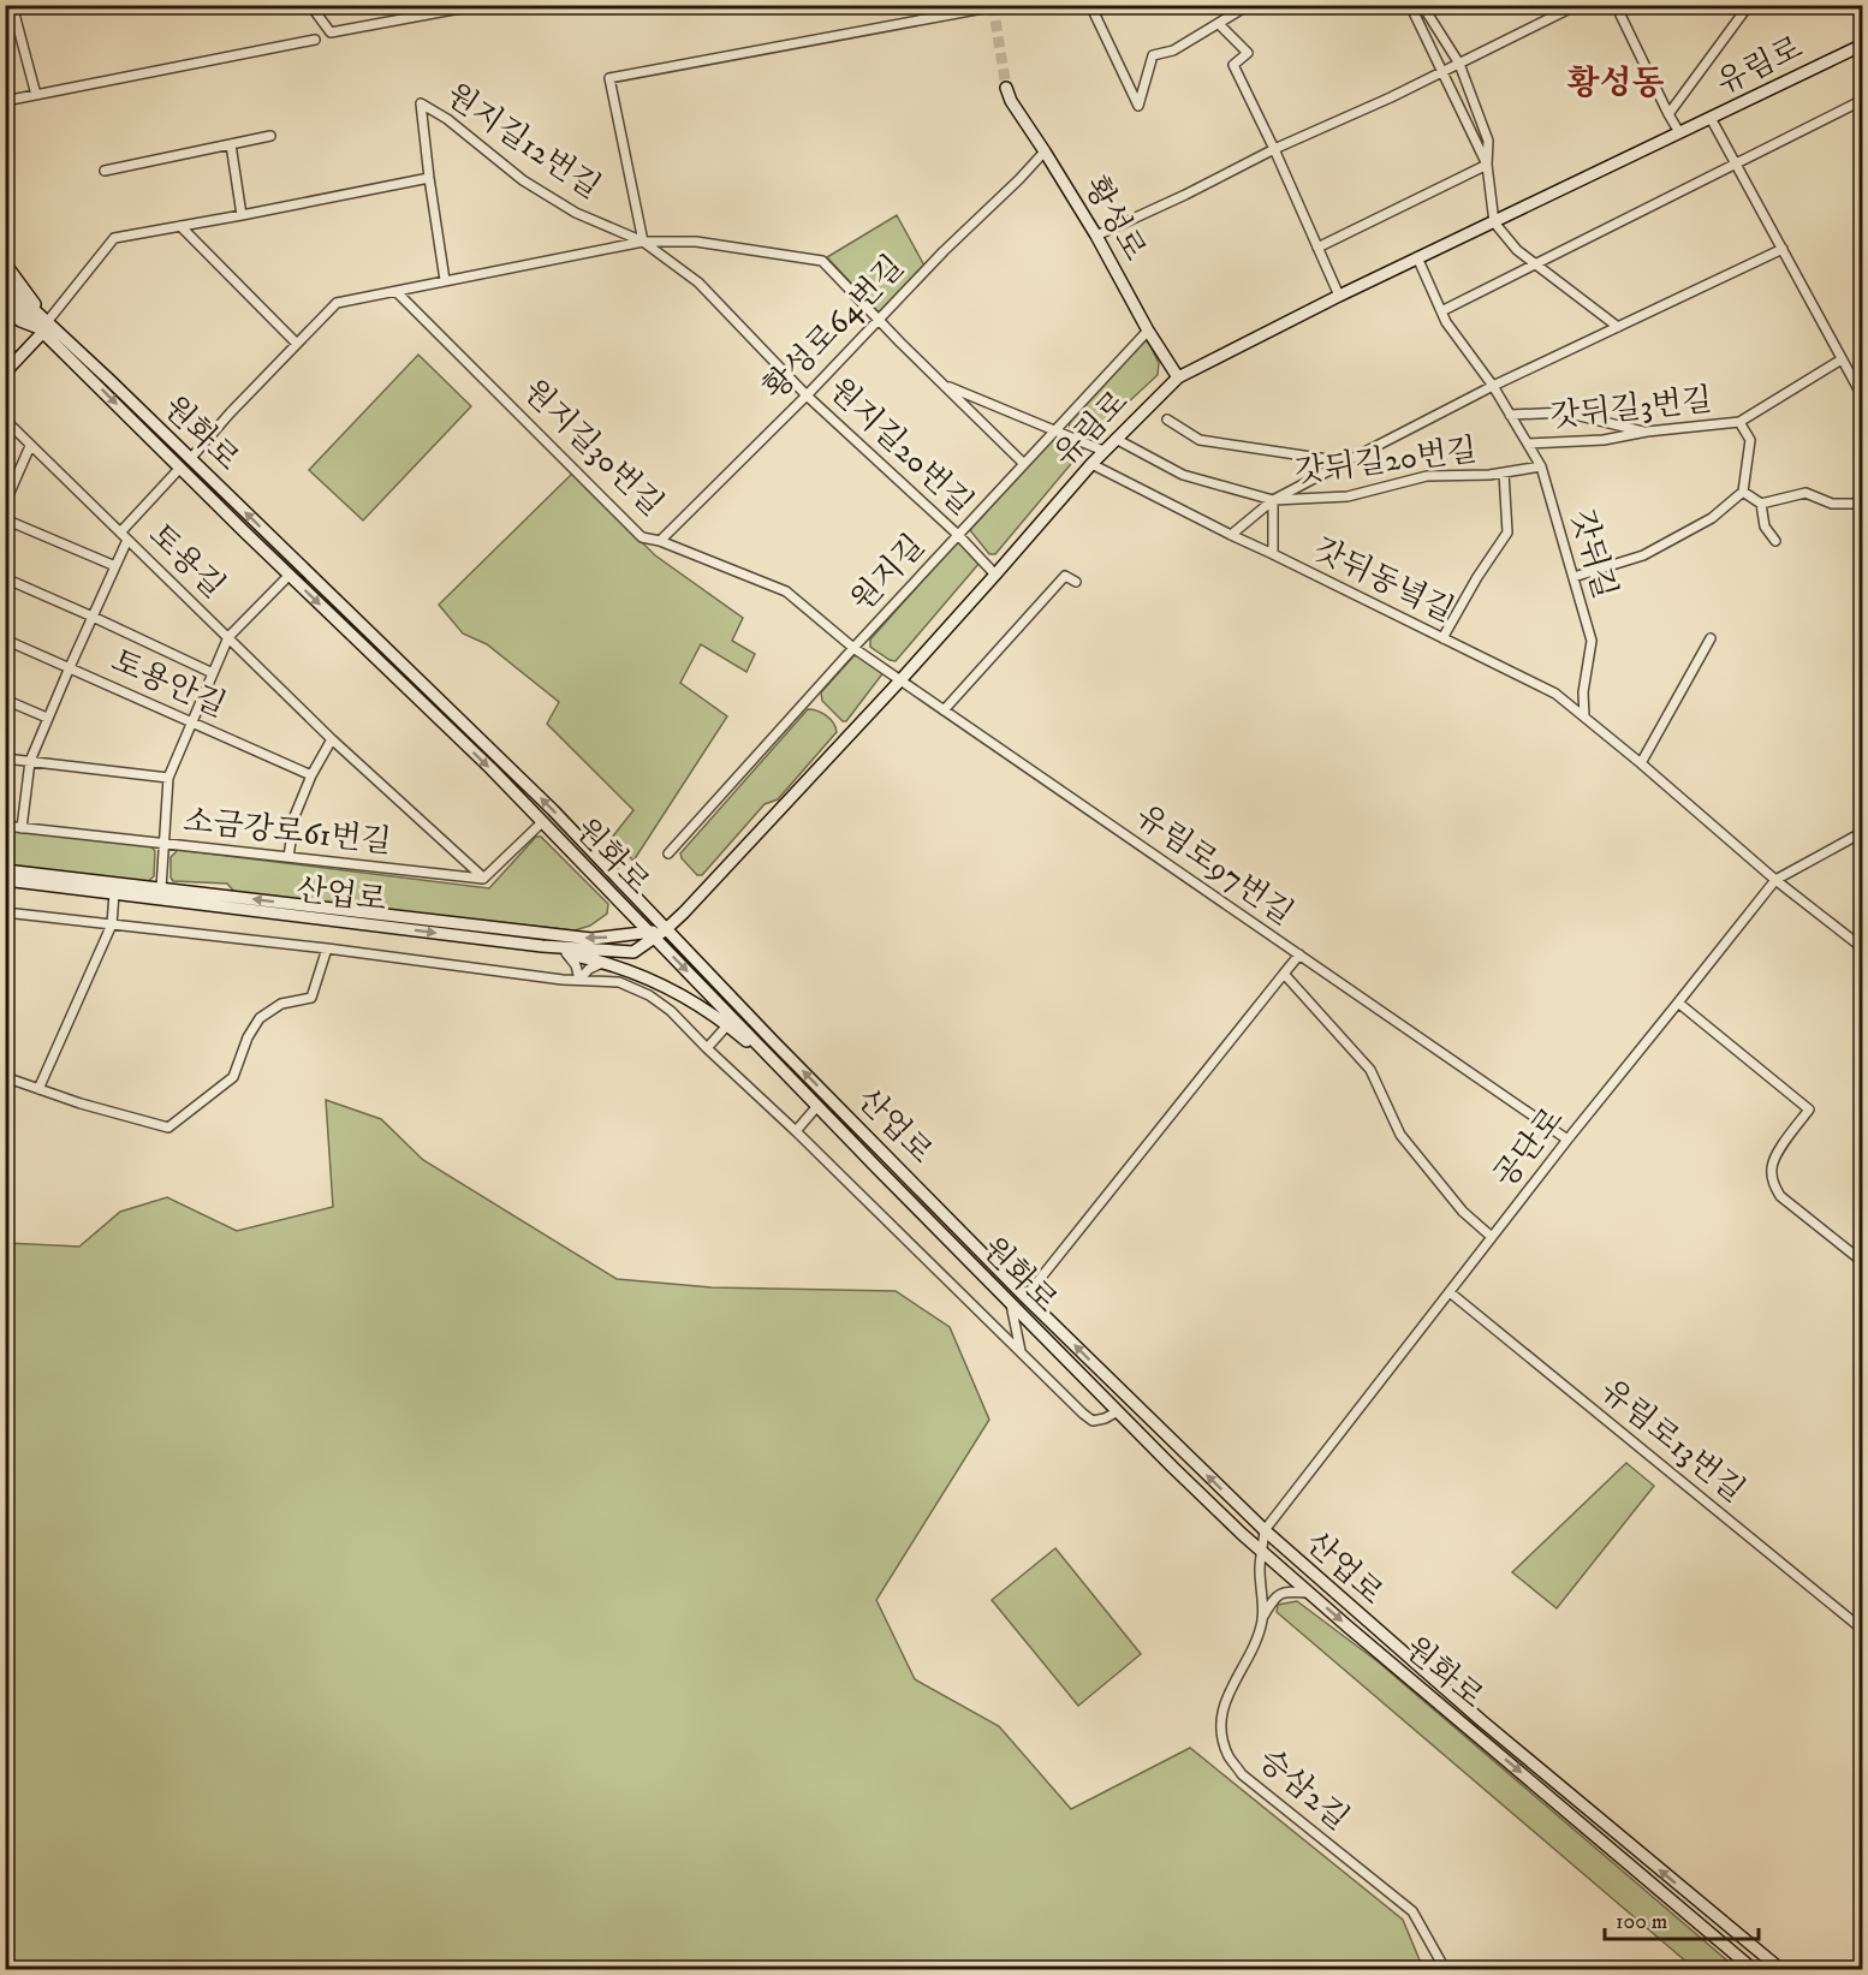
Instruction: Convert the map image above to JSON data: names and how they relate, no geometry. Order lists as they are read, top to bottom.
{
  "streets": {
    "street": [
      "유림로",
      "원지길12번길",
      "황성로",
      "황성로64번길",
      "갓뒤길3번길",
      "원화로",
      "원지길20번길",
      "원지길30번길",
      "갓뒤길20번길",
      "갓뒤길",
      "토용길",
      "원지길",
      "갓뒤동녘길",
      "토용안길",
      "소금강로61번길",
      "유림로97번길",
      "산업로",
      "공단로",
      "유림로13번길",
      "승삼2길"
    ]
  },
  "crossings": [
    ["유림로", "황성로"],
    ["유림로", "원화로"],
    ["유림로", "원지길20번길"],
    ["유림로", "원지길30번길"],
    ["유림로", "갓뒤길20번길"],
    ["유림로", "갓뒤길"],
    ["유림로", "갓뒤동녘길"],
    ["유림로", "유림로97번길"],
    ["유림로", "산업로"],
    ["원지길12번길", "황성로64번길"],
    ["원지길12번길", "원화로"],
    ["원지길12번길", "원지길20번길"],
    ["원지길12번길", "원지길30번길"],
    ["원지길12번길", "원지길"],
    ["황성로", "황성로64번길"],
    ["황성로", "원지길"],
    ["황성로64번길", "원지길20번길"],
    ["황성로64번길", "원지길30번길"],
    ["갓뒤길3번길", "갓뒤길"],
    ["원화로", "토용길"],
    ["원화로", "산업로"],
    ["원화로", "승삼2길"],
    ["원지길20번길", "원지길"],
    ["원지길30번길", "원지길"],
    ["원지길30번길", "유림로97번길"],
    ["갓뒤길20번길", "갓뒤길"],
    ["갓뒤길20번길", "갓뒤동녘길"],
    ["갓뒤길", "갓뒤동녘길"],
    ["토용길", "소금강로61번길"],
    ["갓뒤동녘길", "공단로"],
    ["유림로97번길", "공단로"],
    ["산업로", "공단로"],
    ["산업로", "승삼2길"],
    ["공단로", "유림로13번길"],
    ["공단로", "승삼2길"]
  ],
  "districts": ["황성동"],
  "scale_bar": "100 m"
}
